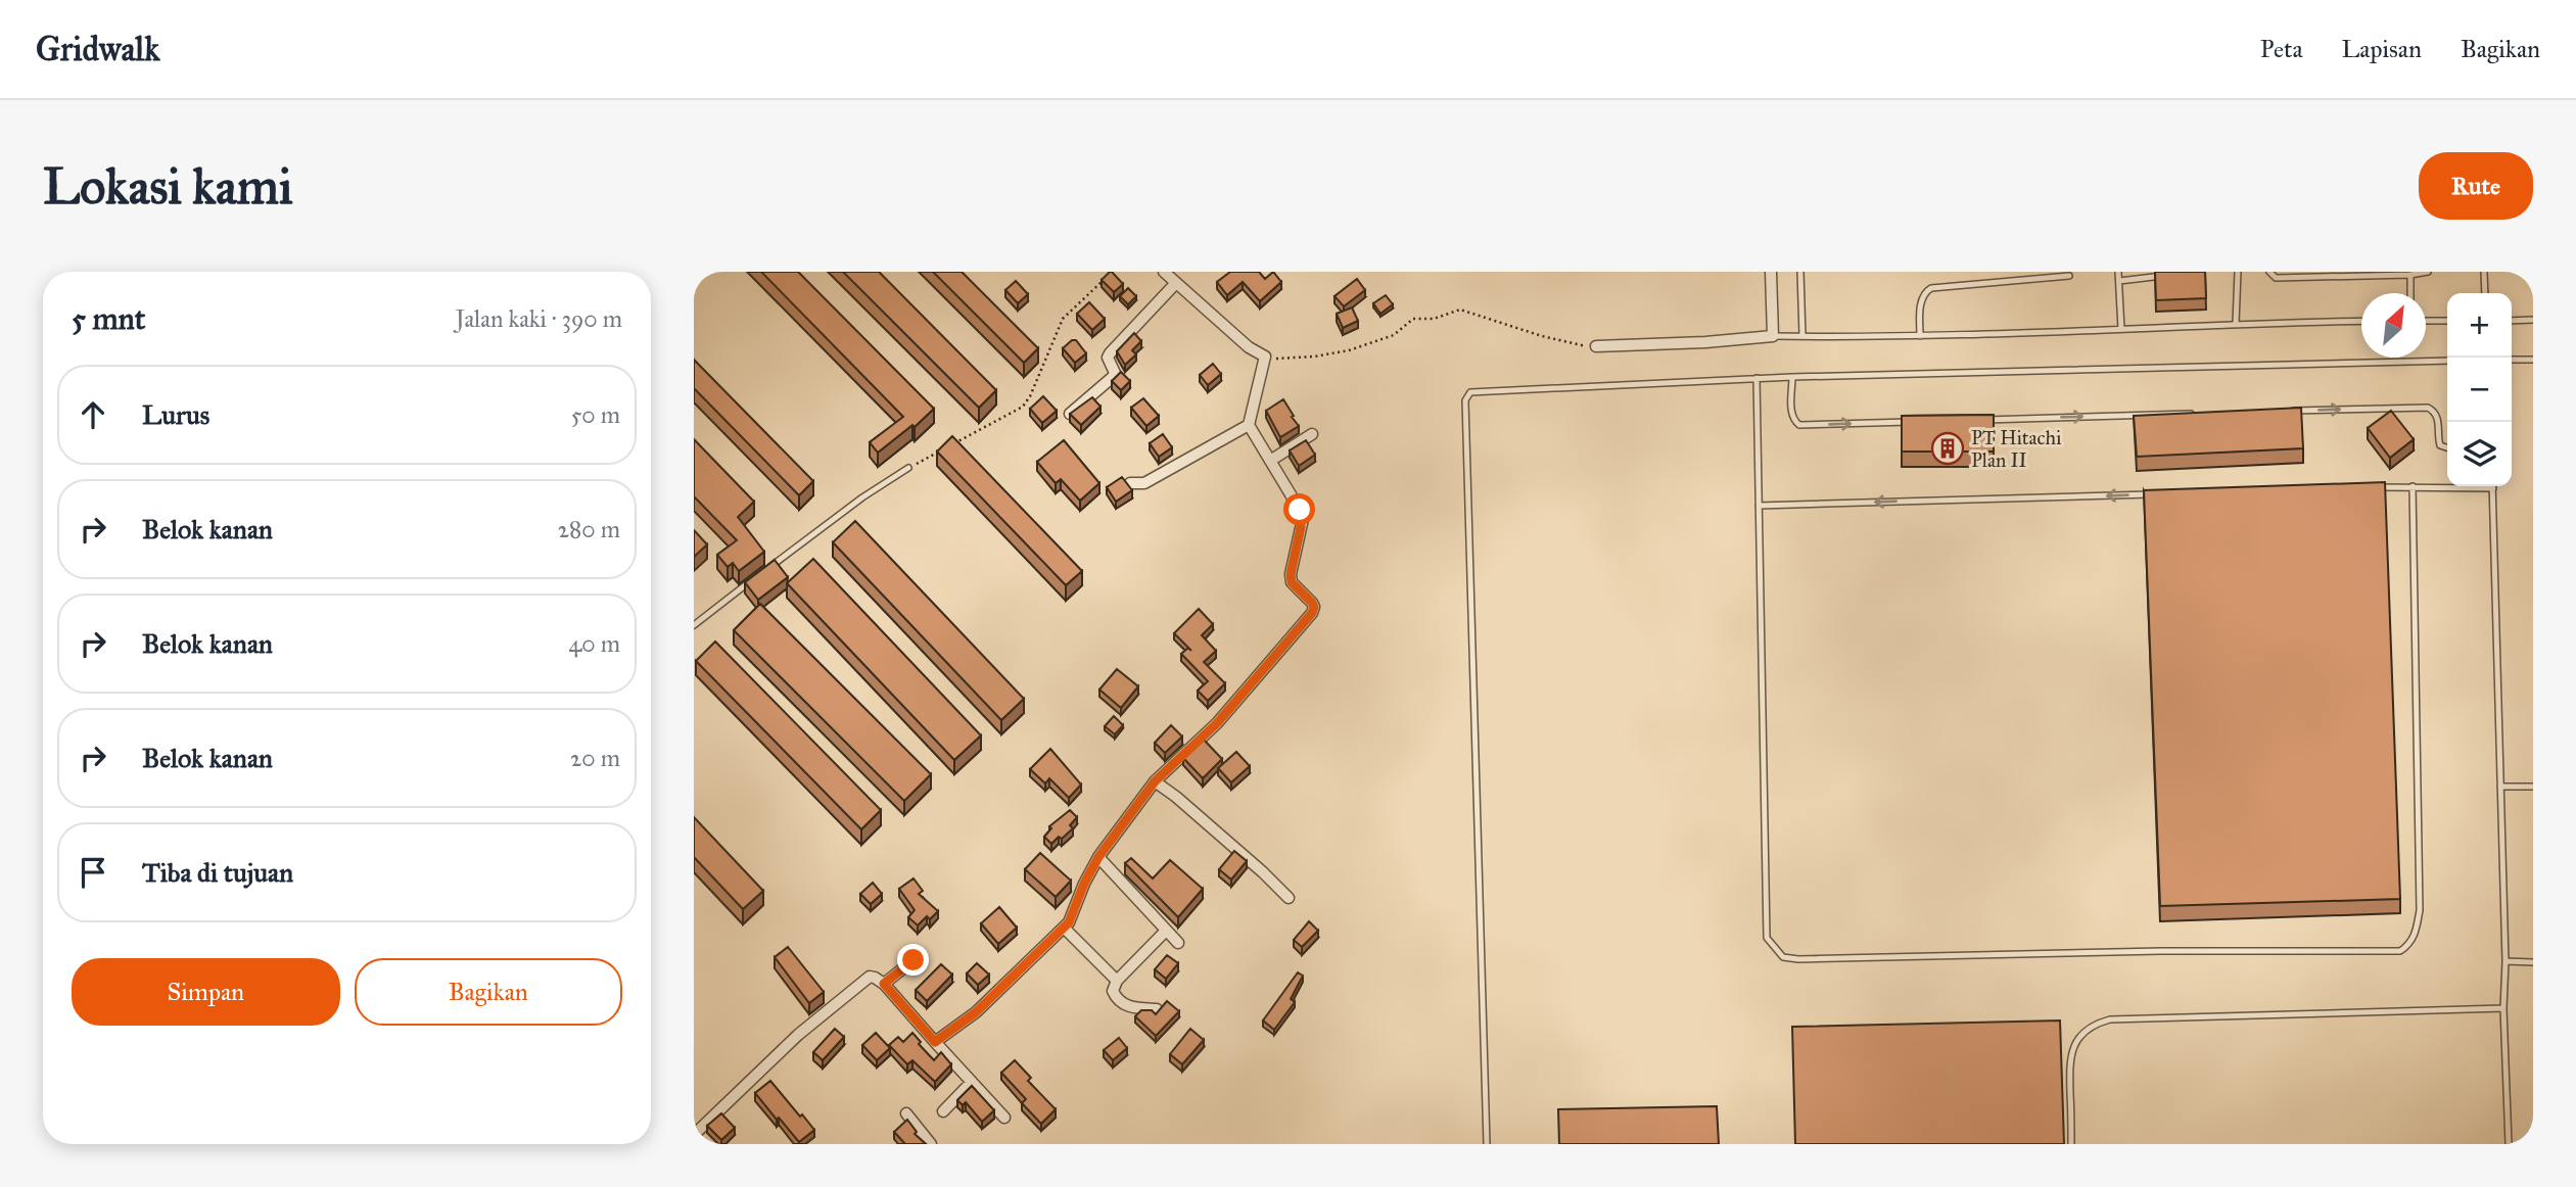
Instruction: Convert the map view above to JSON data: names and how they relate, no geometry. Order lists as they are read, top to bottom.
{
  "places": {
    "building": ["PT Hitachi Plan II"]
  },
  "north": "top right",
  "page": {
    "header": "Gridwalk",
    "nav": ["Peta", "Lapisan", "Bagikan"],
    "buttons": [
      "Rute",
      ["Simpan", "Bagikan"]
    ],
    "title": "Lokasi kami",
    "heading": ["5 mnt", "Jalan kaki · 390 m"],
    "map_buttons": ["+", "−"],
    "list": [
      ["Lurus", "50 m"],
      ["Belok kanan", "280 m"],
      ["Belok kanan", "40 m"],
      ["Belok kanan", "20 m"],
      "Tiba di tujuan"
    ]
  }
}
